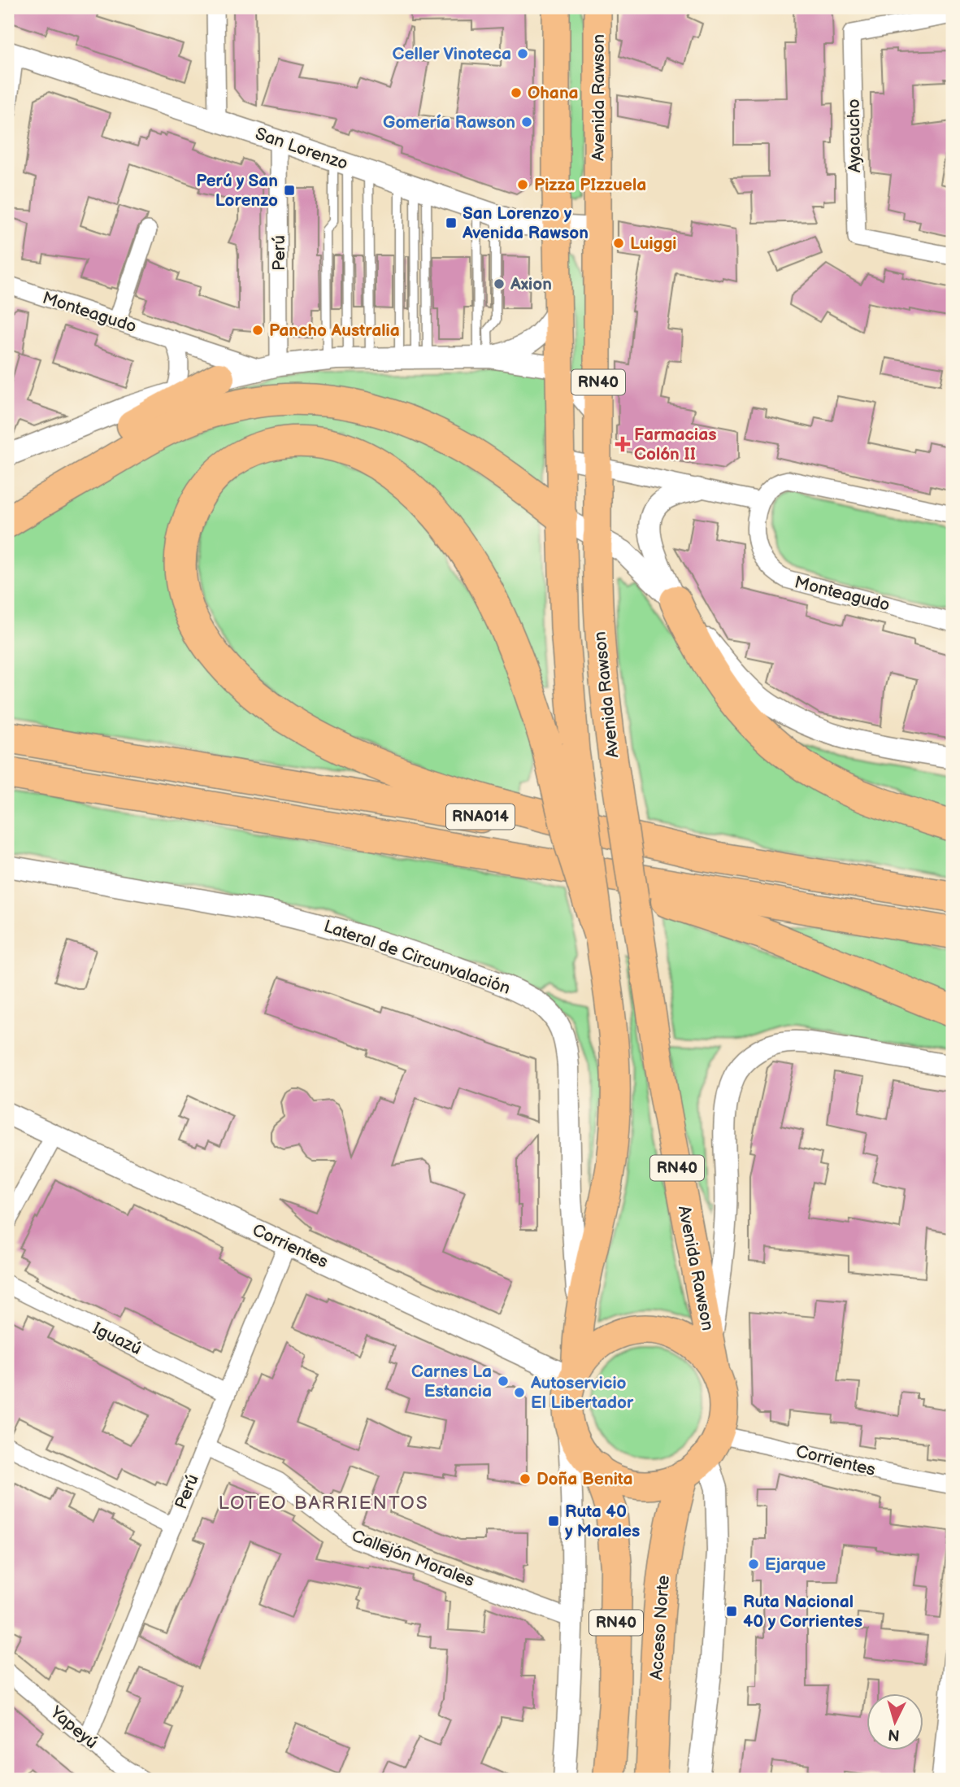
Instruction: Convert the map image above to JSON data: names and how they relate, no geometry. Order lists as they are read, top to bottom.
{
  "streets": {
    "highway": [
      "Avenida Rawson",
      "RN40",
      "RNA014",
      "Acceso Norte"
    ],
    "street": [
      "Ayacucho",
      "San Lorenzo",
      "Perú",
      "Monteagudo",
      "Lateral de Circunvalación",
      "Corrientes",
      "Iguazú",
      "Callejón Morales",
      "Yapeyú"
    ]
  },
  "crossings": [
    ["Avenida Rawson", "San Lorenzo"],
    ["Avenida Rawson", "RN40"],
    ["Avenida Rawson", "Corrientes"],
    ["Avenida Rawson", "Acceso Norte"],
    ["San Lorenzo", "Perú"],
    ["Perú", "Monteagudo"],
    ["Perú", "Corrientes"],
    ["Perú", "Iguazú"],
    ["Perú", "Callejón Morales"],
    ["Perú", "Yapeyú"],
    ["RN40", "Lateral de Circunvalación"],
    ["RN40", "Corrientes"],
    ["RN40", "Acceso Norte"],
    ["Corrientes", "Acceso Norte"]
  ],
  "districts": ["LOTEO BARRIENTOS"],
  "places": {
    "other": [
      "Celler Vinoteca",
      "Ohana",
      "Gomería Rawson",
      "Pizza PIzzuela",
      "Luiggi",
      "Axion",
      "Pancho Australia",
      "Carnes La Estancia",
      "Autoservicio El Libertador",
      "Doña Benita",
      "Ejarque"
    ],
    "transit": [
      "Perú y San Lorenzo",
      "San Lorenzo y Avenida Rawson",
      "Ruta 40 y Morales",
      "Ruta Nacional 40 y Corrientes"
    ],
    "health": ["Farmacias Colón II"]
  },
  "north": "bottom"
}
